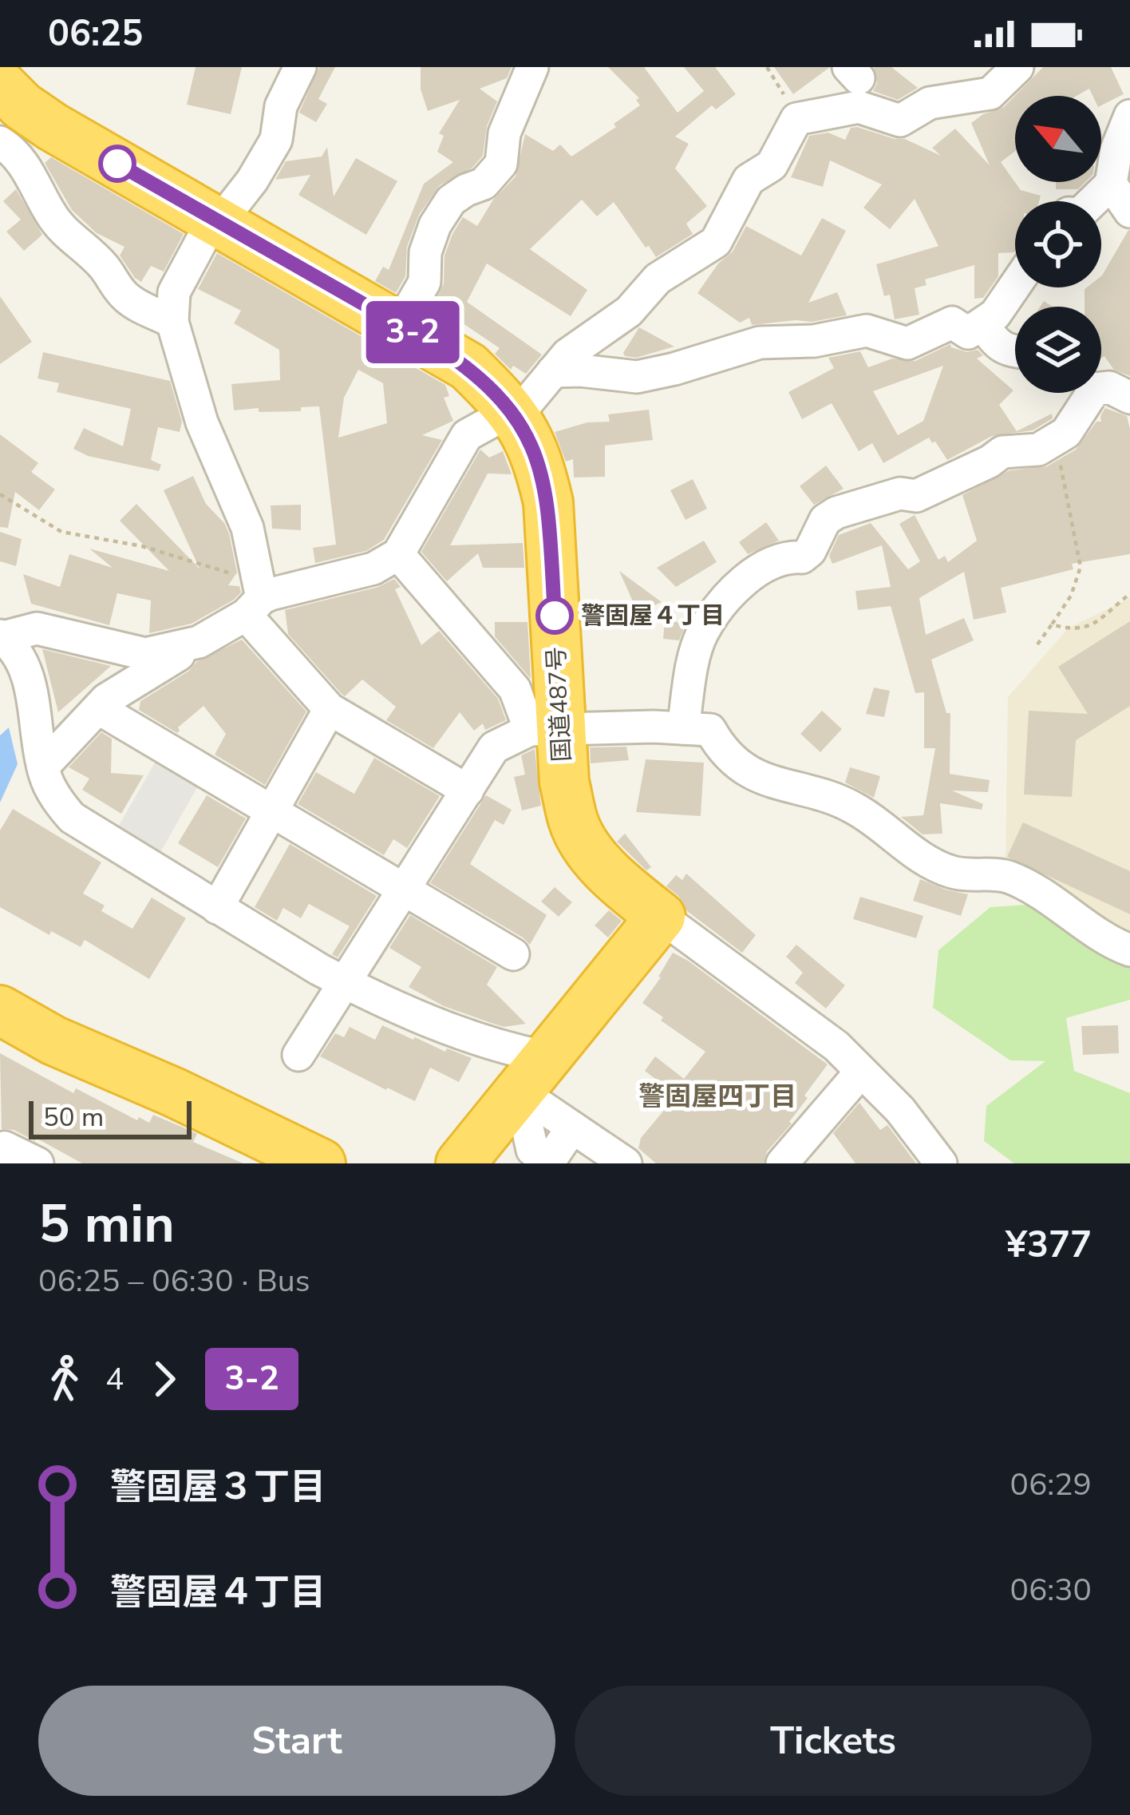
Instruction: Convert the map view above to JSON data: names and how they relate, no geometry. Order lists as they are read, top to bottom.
{
  "streets": {
    "highway": ["国道487号"]
  },
  "districts": ["警固屋四丁目"],
  "places": ["警固屋４丁目"],
  "lines": ["bus line 3-2"],
  "scale_bar": "50 m",
  "north": "top left",
  "page": {
    "status": "06:25",
    "on_map": "3-2",
    "scale": "50 m",
    "heading": ["5 min", "06:25 – 06:30 · Bus", "¥377"],
    "legs": ["4", "3-2"],
    "list": [
      {
        "name": "警固屋３丁目",
        "value": "06:29"
      },
      {
        "name": "警固屋４丁目",
        "value": "06:30"
      }
    ],
    "buttons": ["Start", "Tickets"]
  }
}
